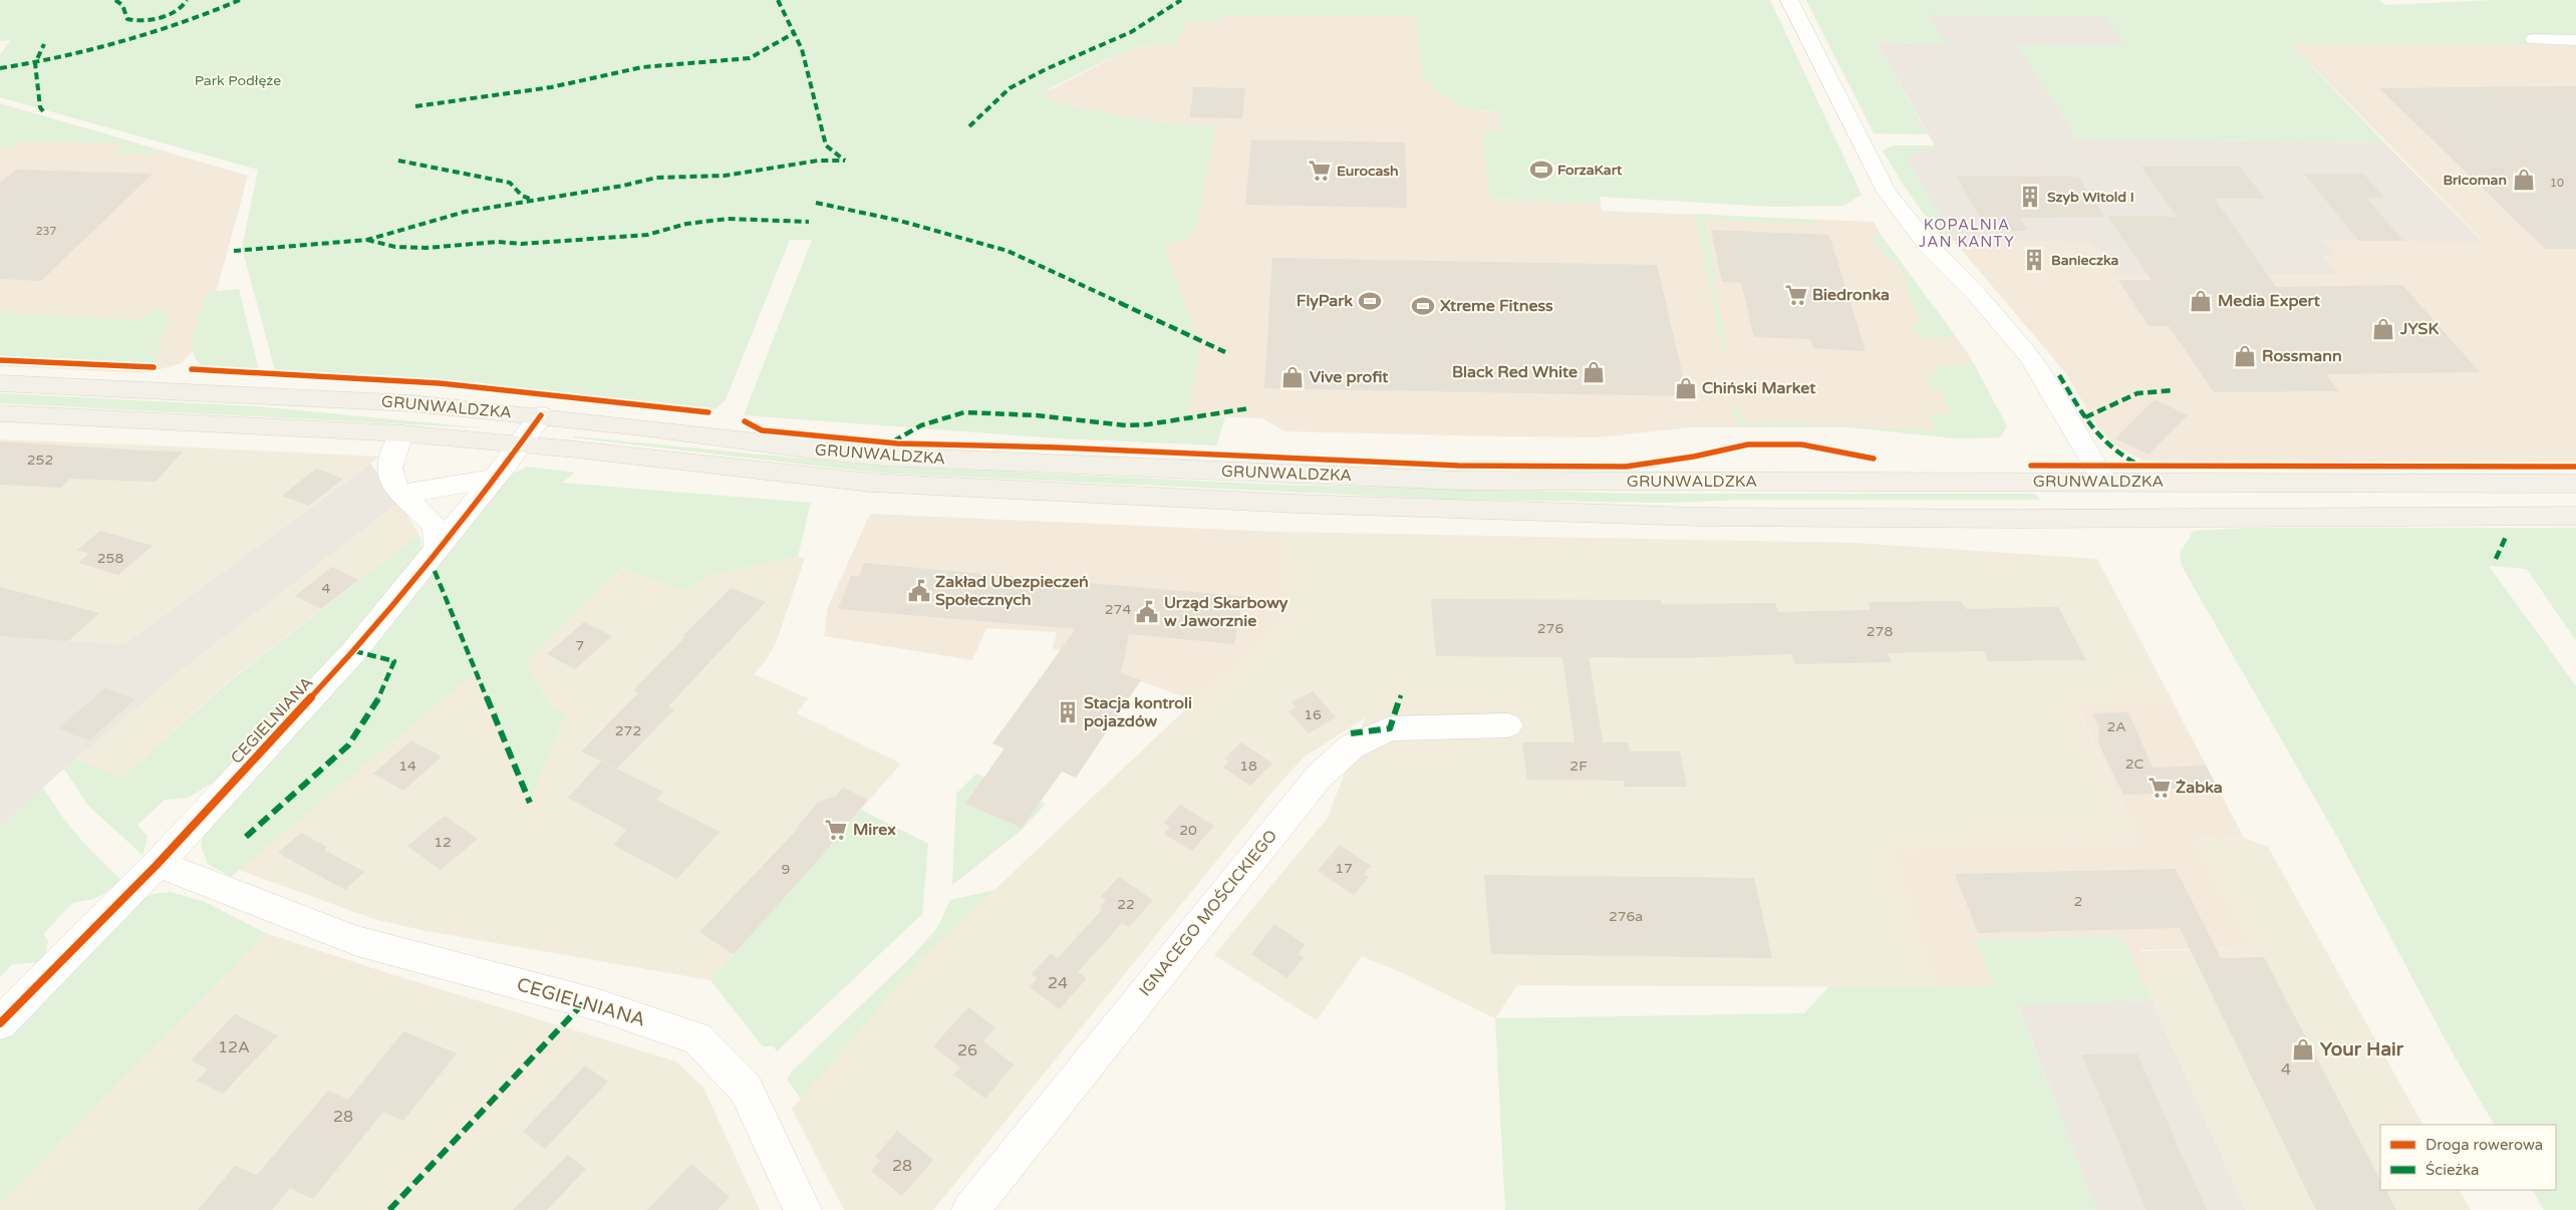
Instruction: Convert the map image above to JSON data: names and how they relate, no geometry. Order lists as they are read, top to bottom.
{
  "streets": {
    "main road": ["GRUNWALDZKA"],
    "street": ["CEGIELNIANA", "IGNACEGO MOŚCICKIEGO"]
  },
  "crossings": [
    ["GRUNWALDZKA", "CEGIELNIANA"]
  ],
  "districts": ["KOPALNIA JAN KANTY"],
  "parks": ["Park Podłęże"],
  "places": {
    "sports": ["ForzaKart", "FlyPark", "Xtreme Fitness"],
    "supermarket": [
      "Eurocash",
      "Biedronka",
      "Żabka",
      "Mirex"
    ],
    "shop": [
      "Bricoman",
      "Media Expert",
      "JYSK",
      "Rossmann",
      "Black Red White",
      "Vive profit",
      "Chiński Market",
      "Your Hair"
    ],
    "building": ["Szyb Witold I", "Banieczka", "Stacja kontroli pojazdów"],
    "public building": ["Zakład Ubezpieczeń Społecznych", "Urząd Skarbowy w Jaworznie"]
  },
  "house_numbers": [
    "10",
    "237",
    "252",
    "258",
    "4",
    "274",
    "276",
    "278",
    "7",
    "16",
    "2A",
    "272",
    "2C",
    "14",
    "18",
    "2F",
    "20",
    "12",
    "17",
    "9",
    "2",
    "22",
    "276a",
    "24",
    "12A",
    "26",
    "4",
    "28",
    "28"
  ],
  "legend": ["Droga rowerowa", "Ścieżka"]
}
